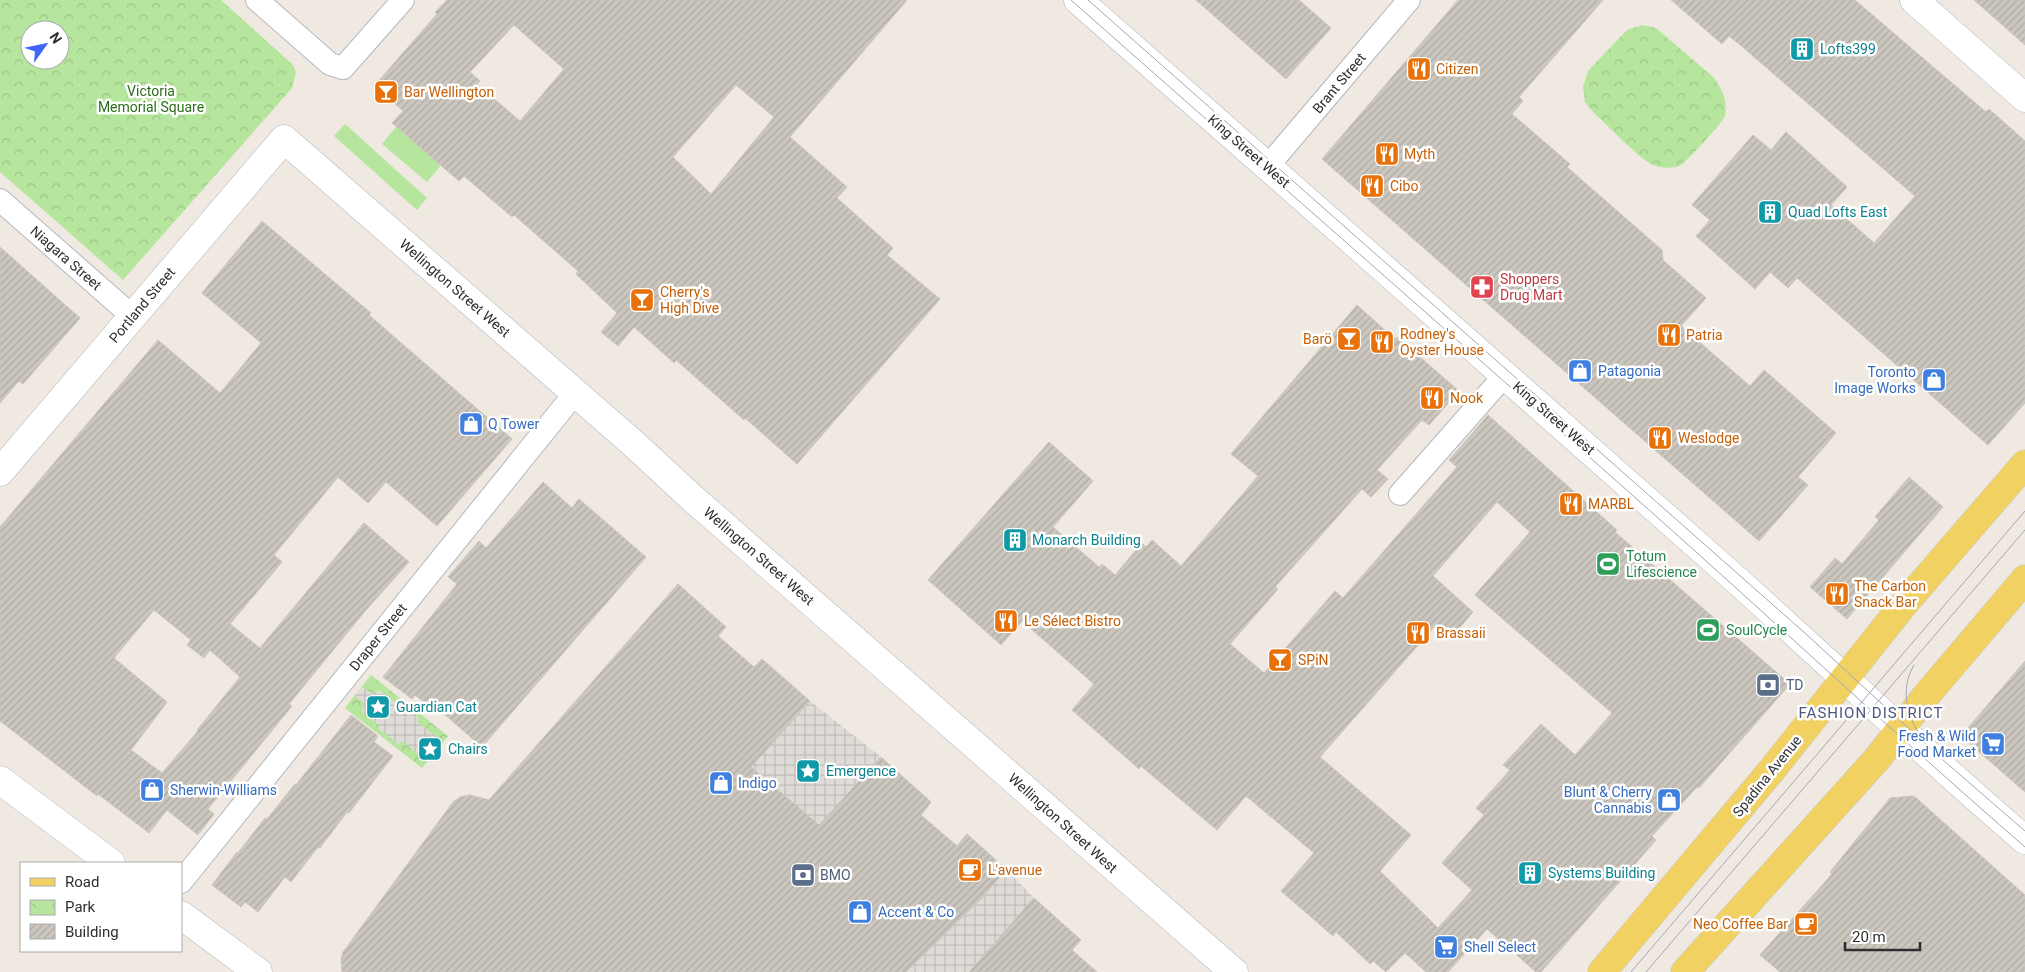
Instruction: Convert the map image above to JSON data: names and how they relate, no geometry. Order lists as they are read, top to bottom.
{
  "streets": {
    "main road": ["Spadina Avenue"],
    "street": [
      "Brant Street",
      "King Street West",
      "Niagara Street",
      "Wellington Street West",
      "Portland Street",
      "Draper Street"
    ]
  },
  "crossings": [
    ["Brant Street", "King Street West"],
    ["King Street West", "Spadina Avenue"],
    ["Niagara Street", "Portland Street"],
    ["Wellington Street West", "Portland Street"],
    ["Wellington Street West", "Draper Street"]
  ],
  "districts": ["FASHION DISTRICT"],
  "parks": ["Victoria Memorial Square"],
  "places": {
    "building": [
      "Lofts399",
      "Quad Lofts East",
      "Monarch Building",
      "Systems Building"
    ],
    "restaurant": [
      "Citizen",
      "Myth",
      "Cibo",
      "Patria",
      "Rodney's Oyster House",
      "Nook",
      "Weslodge",
      "MARBL",
      "The Carbon Snack Bar",
      "Le Sélect Bistro",
      "Brassaii"
    ],
    "bar": [
      "Bar Wellington",
      "Cherry's High Dive",
      "Barö",
      "SPiN"
    ],
    "pharmacy": ["Shoppers Drug Mart"],
    "shop": [
      "Patagonia",
      "Toronto Image Works",
      "Q Tower",
      "Indigo",
      "Sherwin-Williams",
      "Blunt & Cherry Cannabis",
      "Accent & Co"
    ],
    "sports": ["Totum Lifescience", "SoulCycle"],
    "bank": ["TD", "BMO"],
    "place": ["Guardian Cat", "Chairs", "Emergence"],
    "supermarket": ["Fresh & Wild Food Market", "Shell Select"],
    "cafe": ["L'avenue", "Neo Coffee Bar"]
  },
  "legend": ["Road", "Park", "Building"],
  "scale_bar": "20 m",
  "north": "top right"
}
